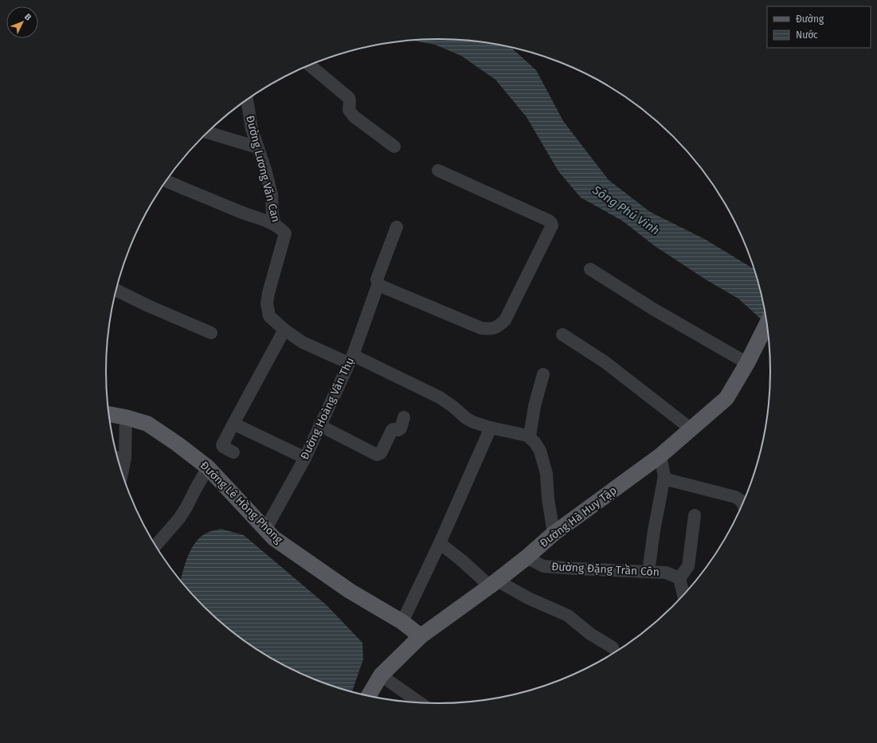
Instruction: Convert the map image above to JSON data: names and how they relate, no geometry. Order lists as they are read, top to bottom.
{
  "streets": {
    "main road": ["Đường Lê Hồng Phong", "Đường Hà Huy Tập"],
    "street": ["Đường Lương Văn Can", "Đường Hoàng Văn Thụ", "Đường Đặng Trần Côn"]
  },
  "crossings": [
    ["Đường Lương Văn Can", "Đường Hoàng Văn Thụ"],
    ["Đường Hoàng Văn Thụ", "Đường Lê Hồng Phong"],
    ["Đường Lê Hồng Phong", "Đường Hà Huy Tập"],
    ["Đường Hà Huy Tập", "Đường Đặng Trần Côn"]
  ],
  "water": ["Sông Phú Vinh"],
  "legend": ["Đường", "Nước"],
  "north": "top right"
}
